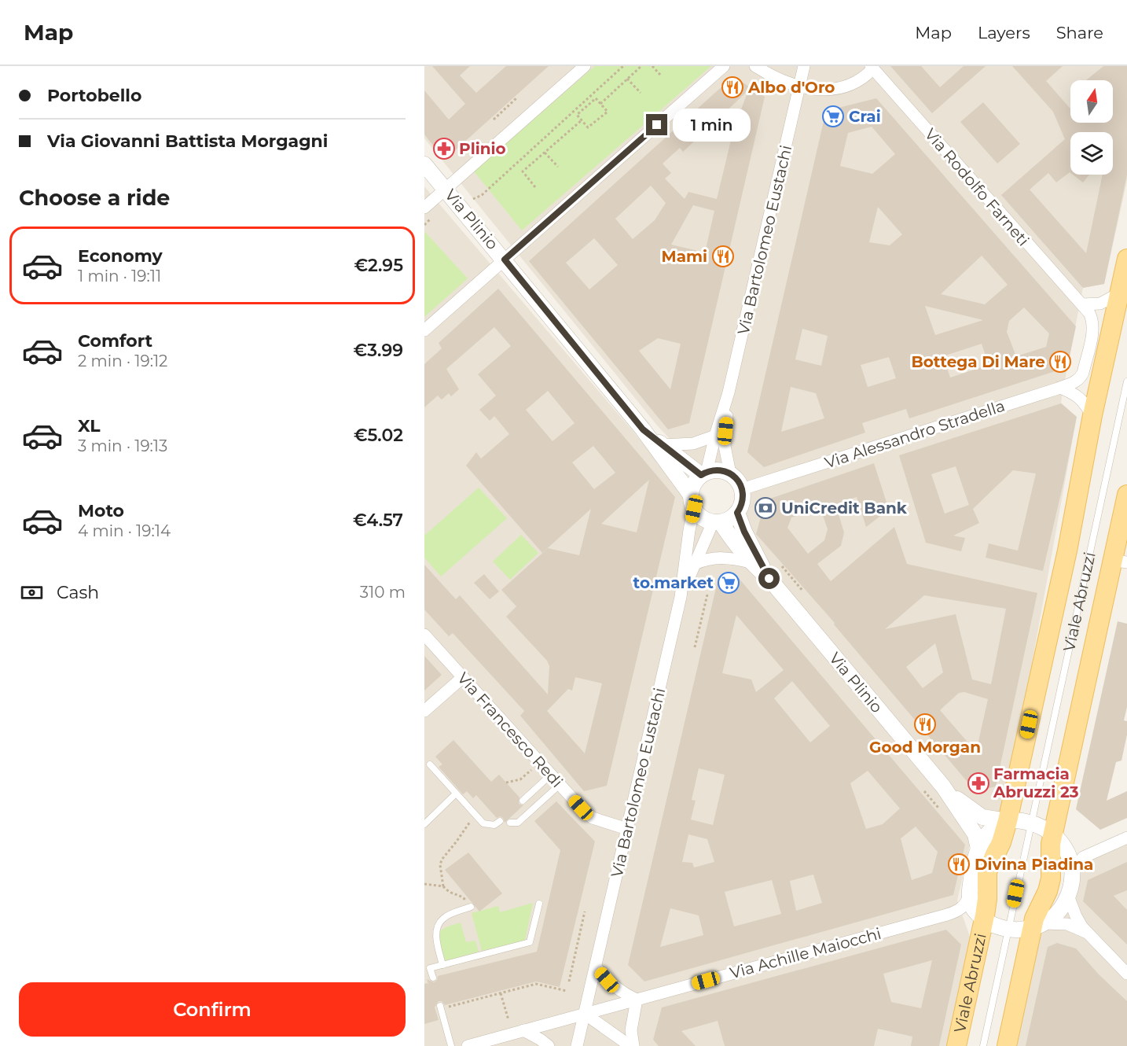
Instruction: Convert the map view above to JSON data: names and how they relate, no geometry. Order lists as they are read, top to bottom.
{
  "streets": {
    "main road": ["Viale Abruzzi"],
    "street": [
      "Via Rodolfo Farneti",
      "Via Plinio",
      "Via Bartolomeo Eustachi",
      "Via Alessandro Stradella",
      "Via Francesco Redi",
      "Via Achille Maiocchi"
    ]
  },
  "crossings": [
    ["Via Rodolfo Farneti", "Via Alessandro Stradella"],
    ["Via Plinio", "Via Bartolomeo Eustachi"],
    ["Via Plinio", "Via Alessandro Stradella"],
    ["Via Plinio", "Viale Abruzzi"],
    ["Via Bartolomeo Eustachi", "Via Alessandro Stradella"],
    ["Via Bartolomeo Eustachi", "Via Francesco Redi"],
    ["Via Bartolomeo Eustachi", "Via Achille Maiocchi"],
    ["Viale Abruzzi", "Via Achille Maiocchi"]
  ],
  "places": {
    "restaurant": [
      "Albo d'Oro",
      "Mami",
      "Bottega Di Mare",
      "Good Morgan",
      "Divina Piadina"
    ],
    "supermarket": ["Crai", "to.market"],
    "pharmacy": ["Plinio", "Farmacia Abruzzi 23"],
    "bank": ["UniCredit Bank"]
  },
  "north": "top",
  "page": {
    "header": "Map",
    "nav": ["Map", "Layers", "Share"],
    "banner": ["Portobello", "Via Giovanni Battista Morgagni"],
    "bubble": "1 min",
    "heading": "Choose a ride",
    "list": [
      {
        "name": "Economy",
        "note": "1 min · 19:11",
        "value": "€2.95"
      },
      {
        "name": "Comfort",
        "note": "2 min · 19:12",
        "value": "€3.99"
      },
      {
        "name": "XL",
        "note": "3 min · 19:13",
        "value": "€5.02"
      },
      {
        "name": "Moto",
        "note": "4 min · 19:14",
        "value": "€4.57"
      }
    ],
    "pay": ["Cash", "310 m"],
    "buttons": "Confirm"
  }
}
